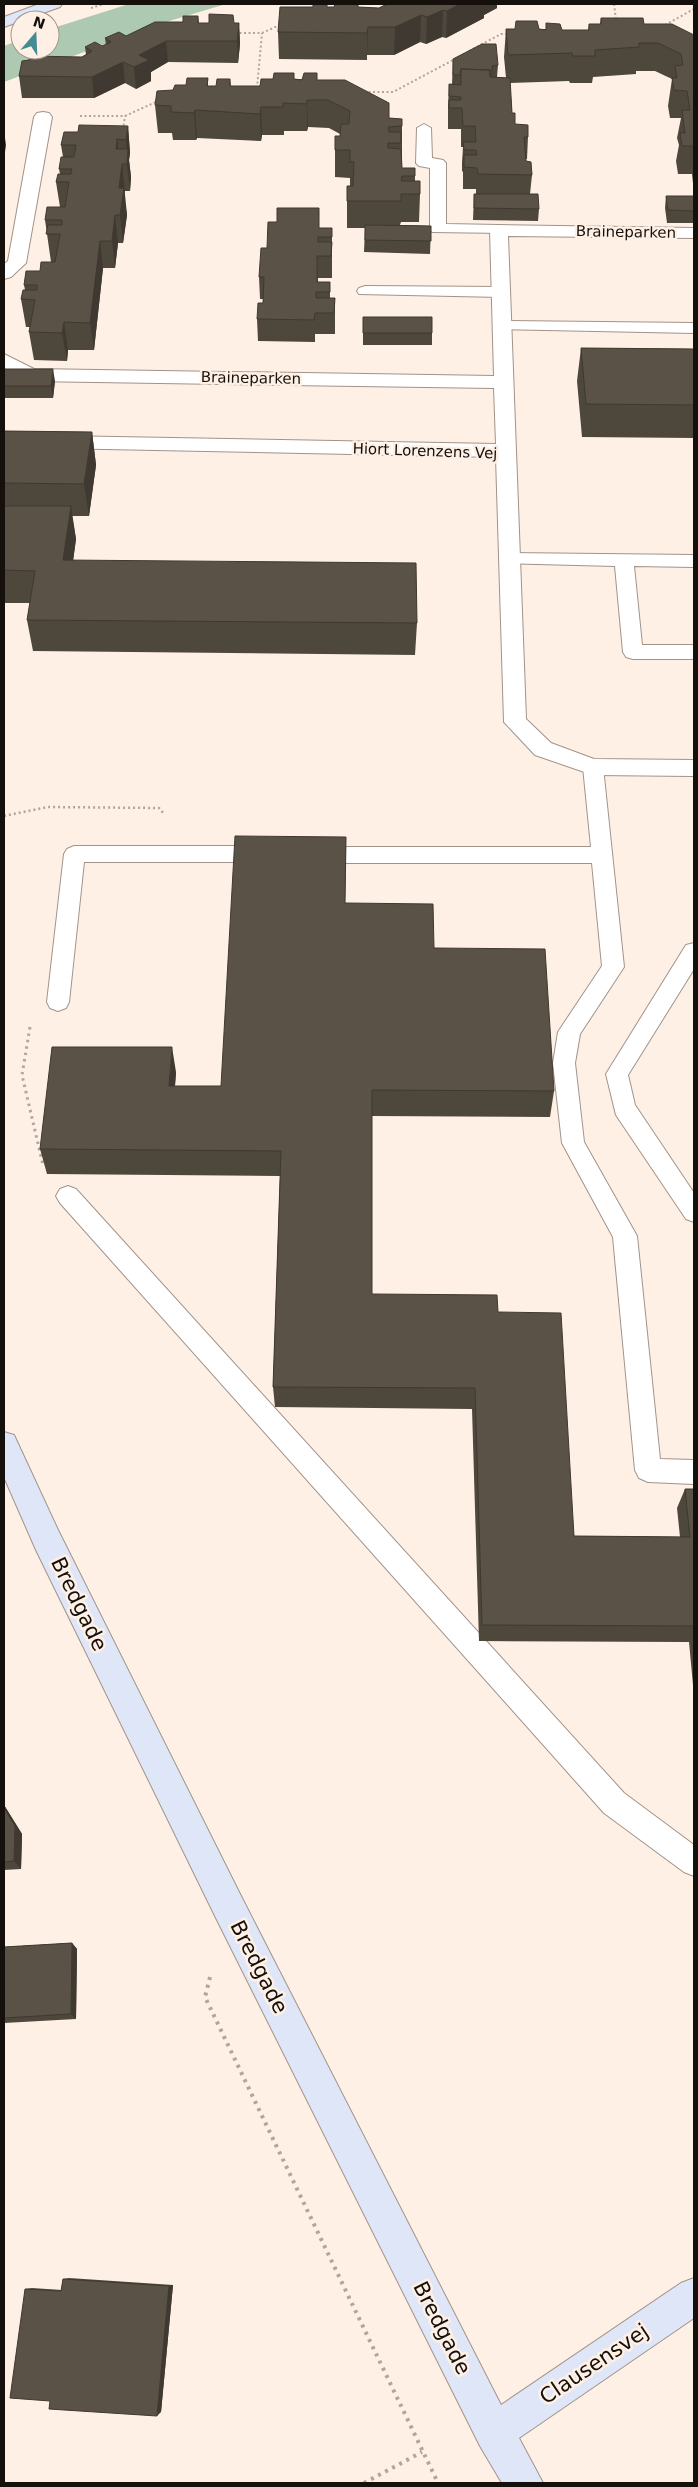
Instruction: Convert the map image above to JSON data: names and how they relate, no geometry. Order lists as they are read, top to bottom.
{
  "streets": {
    "street": [
      "Braineparken",
      "Hiort Lorenzens Vej",
      "Bredgade",
      "Clausensvej"
    ]
  },
  "crossings": [
    ["Bredgade", "Clausensvej"]
  ],
  "north": "top"
}
